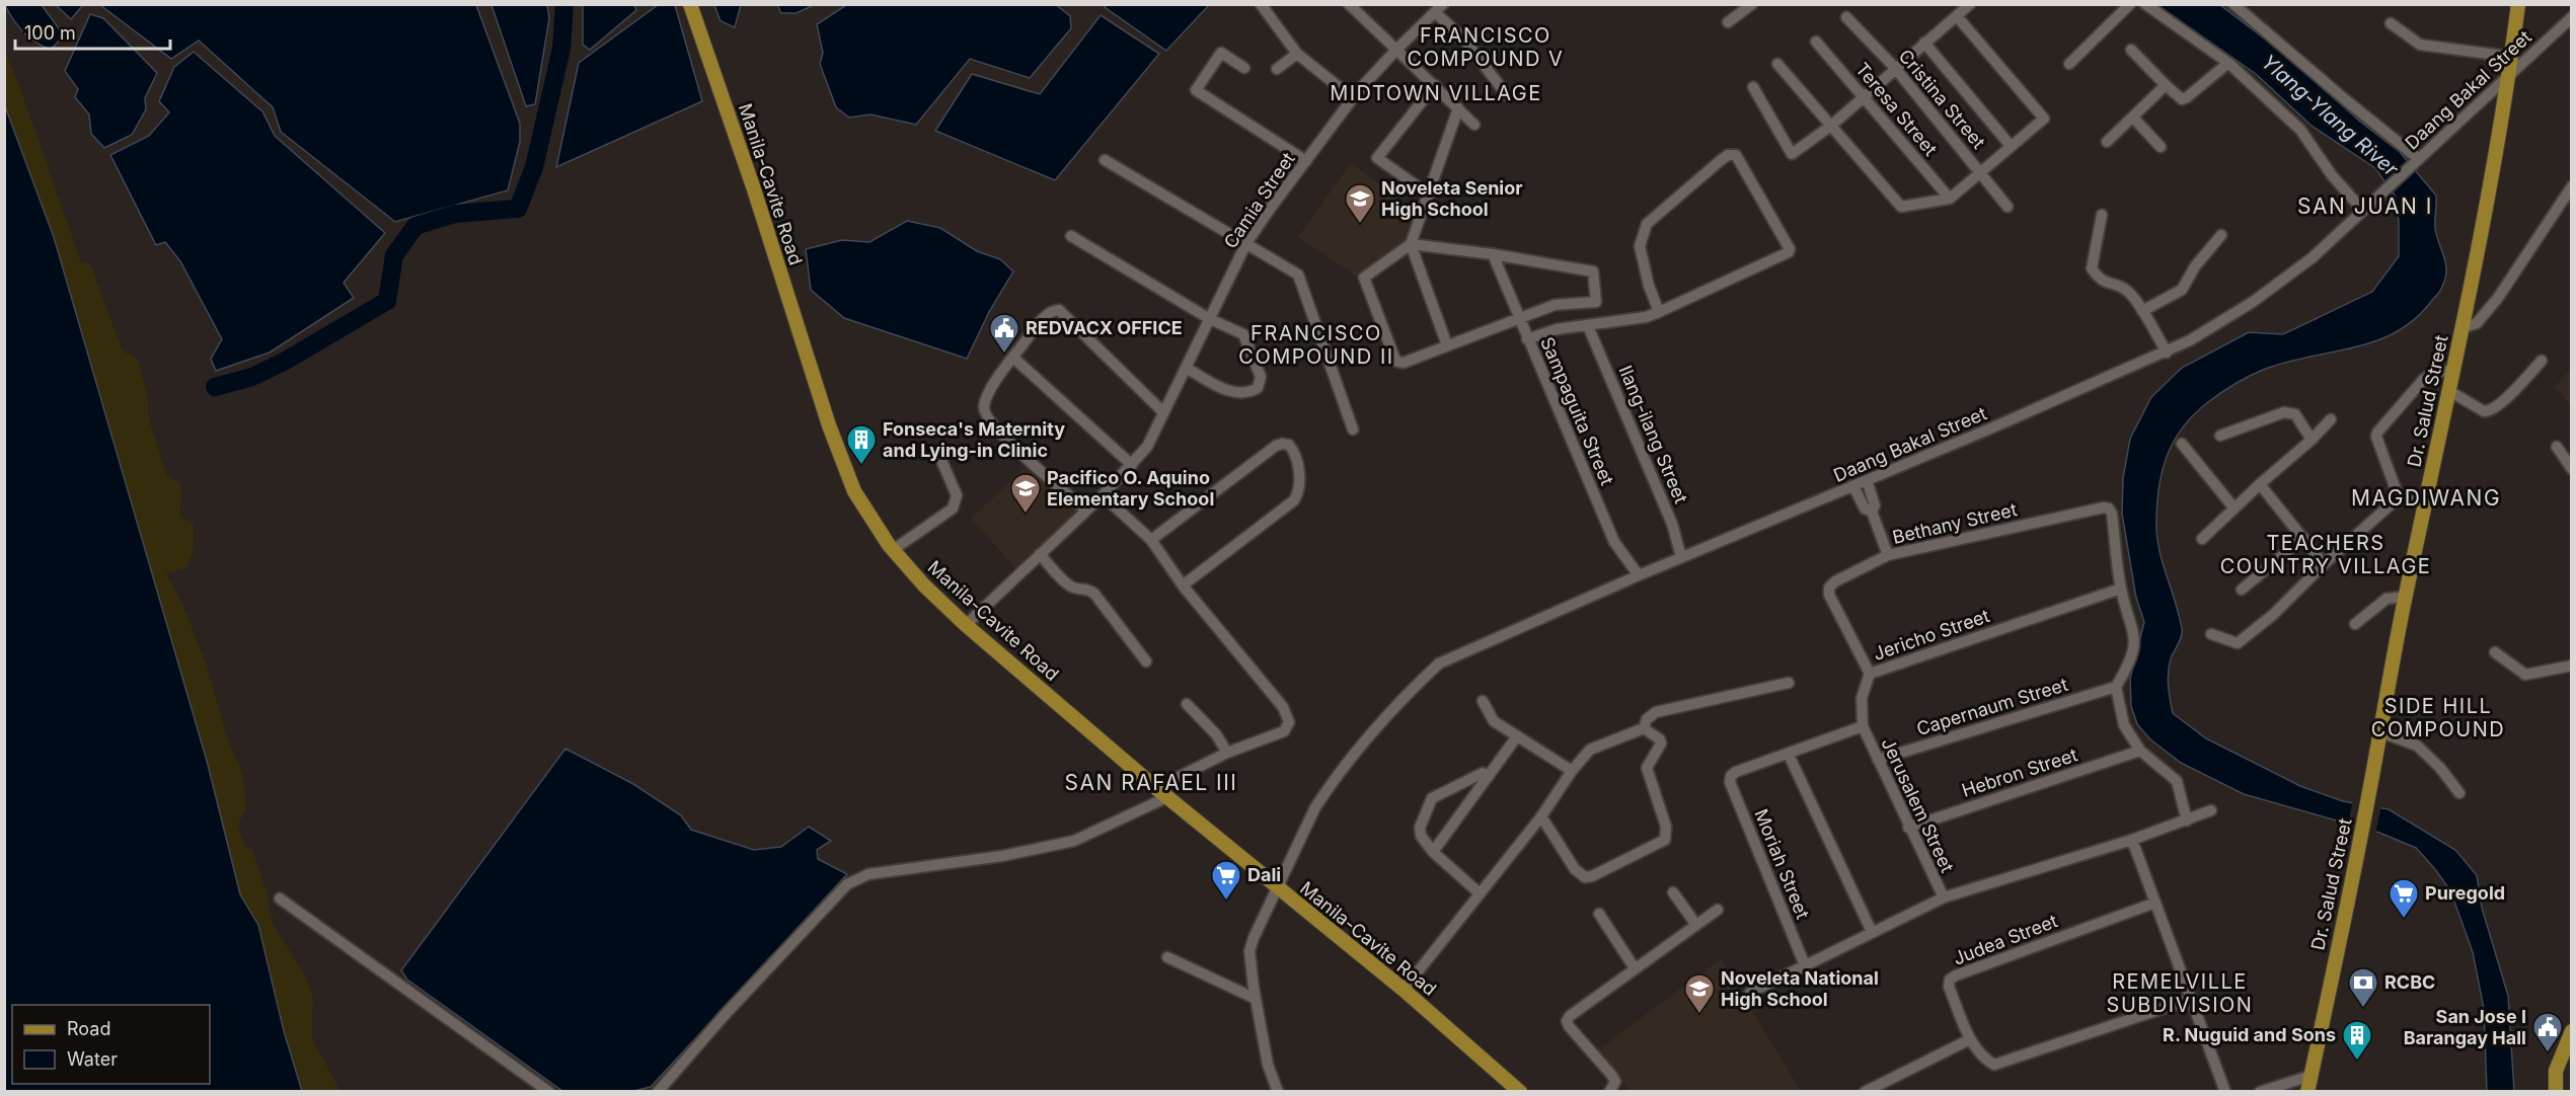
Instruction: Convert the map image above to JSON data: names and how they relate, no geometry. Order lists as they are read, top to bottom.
{
  "streets": {
    "main road": ["Manila-Cavite Road", "Dr. Salud Street"],
    "street": [
      "Daang Bakal Street",
      "Cristina Street",
      "Teresa Street",
      "Camia Street",
      "Sampaguita Street",
      "Ilang-ilang Street",
      "Bethany Street",
      "Jericho Street",
      "Capernaum Street",
      "Hebron Street",
      "Jerusalem Street",
      "Moriah Street",
      "Judea Street"
    ]
  },
  "crossings": [
    ["Daang Bakal Street", "Manila-Cavite Road"],
    ["Daang Bakal Street", "Dr. Salud Street"],
    ["Daang Bakal Street", "Sampaguita Street"],
    ["Daang Bakal Street", "Ilang-ilang Street"],
    ["Manila-Cavite Road", "Camia Street"],
    ["Bethany Street", "Jericho Street"],
    ["Bethany Street", "Capernaum Street"],
    ["Jericho Street", "Jerusalem Street"],
    ["Capernaum Street", "Jerusalem Street"],
    ["Hebron Street", "Jerusalem Street"]
  ],
  "districts": [
    "FRANCISCO COMPOUND V",
    "MIDTOWN VILLAGE",
    "SAN JUAN I",
    "FRANCISCO COMPOUND II",
    "MAGDIWANG",
    "TEACHERS COUNTRY VILLAGE",
    "SIDE HILL COMPOUND",
    "SAN RAFAEL III",
    "REMELVILLE SUBDIVISION"
  ],
  "water": ["Ylang-Ylang River"],
  "places": {
    "school or university": ["Noveleta Senior High School", "Pacifico O. Aquino Elementary School", "Noveleta National High School"],
    "public building": ["REDVACX OFFICE", "San Jose I Barangay Hall"],
    "building": ["Fonseca's Maternity and Lying-in Clinic", "R. Nuguid and Sons"],
    "supermarket": ["Dali", "Puregold"],
    "bank": ["RCBC"]
  },
  "legend": ["Road", "Water"],
  "scale_bar": "100 m"
}
